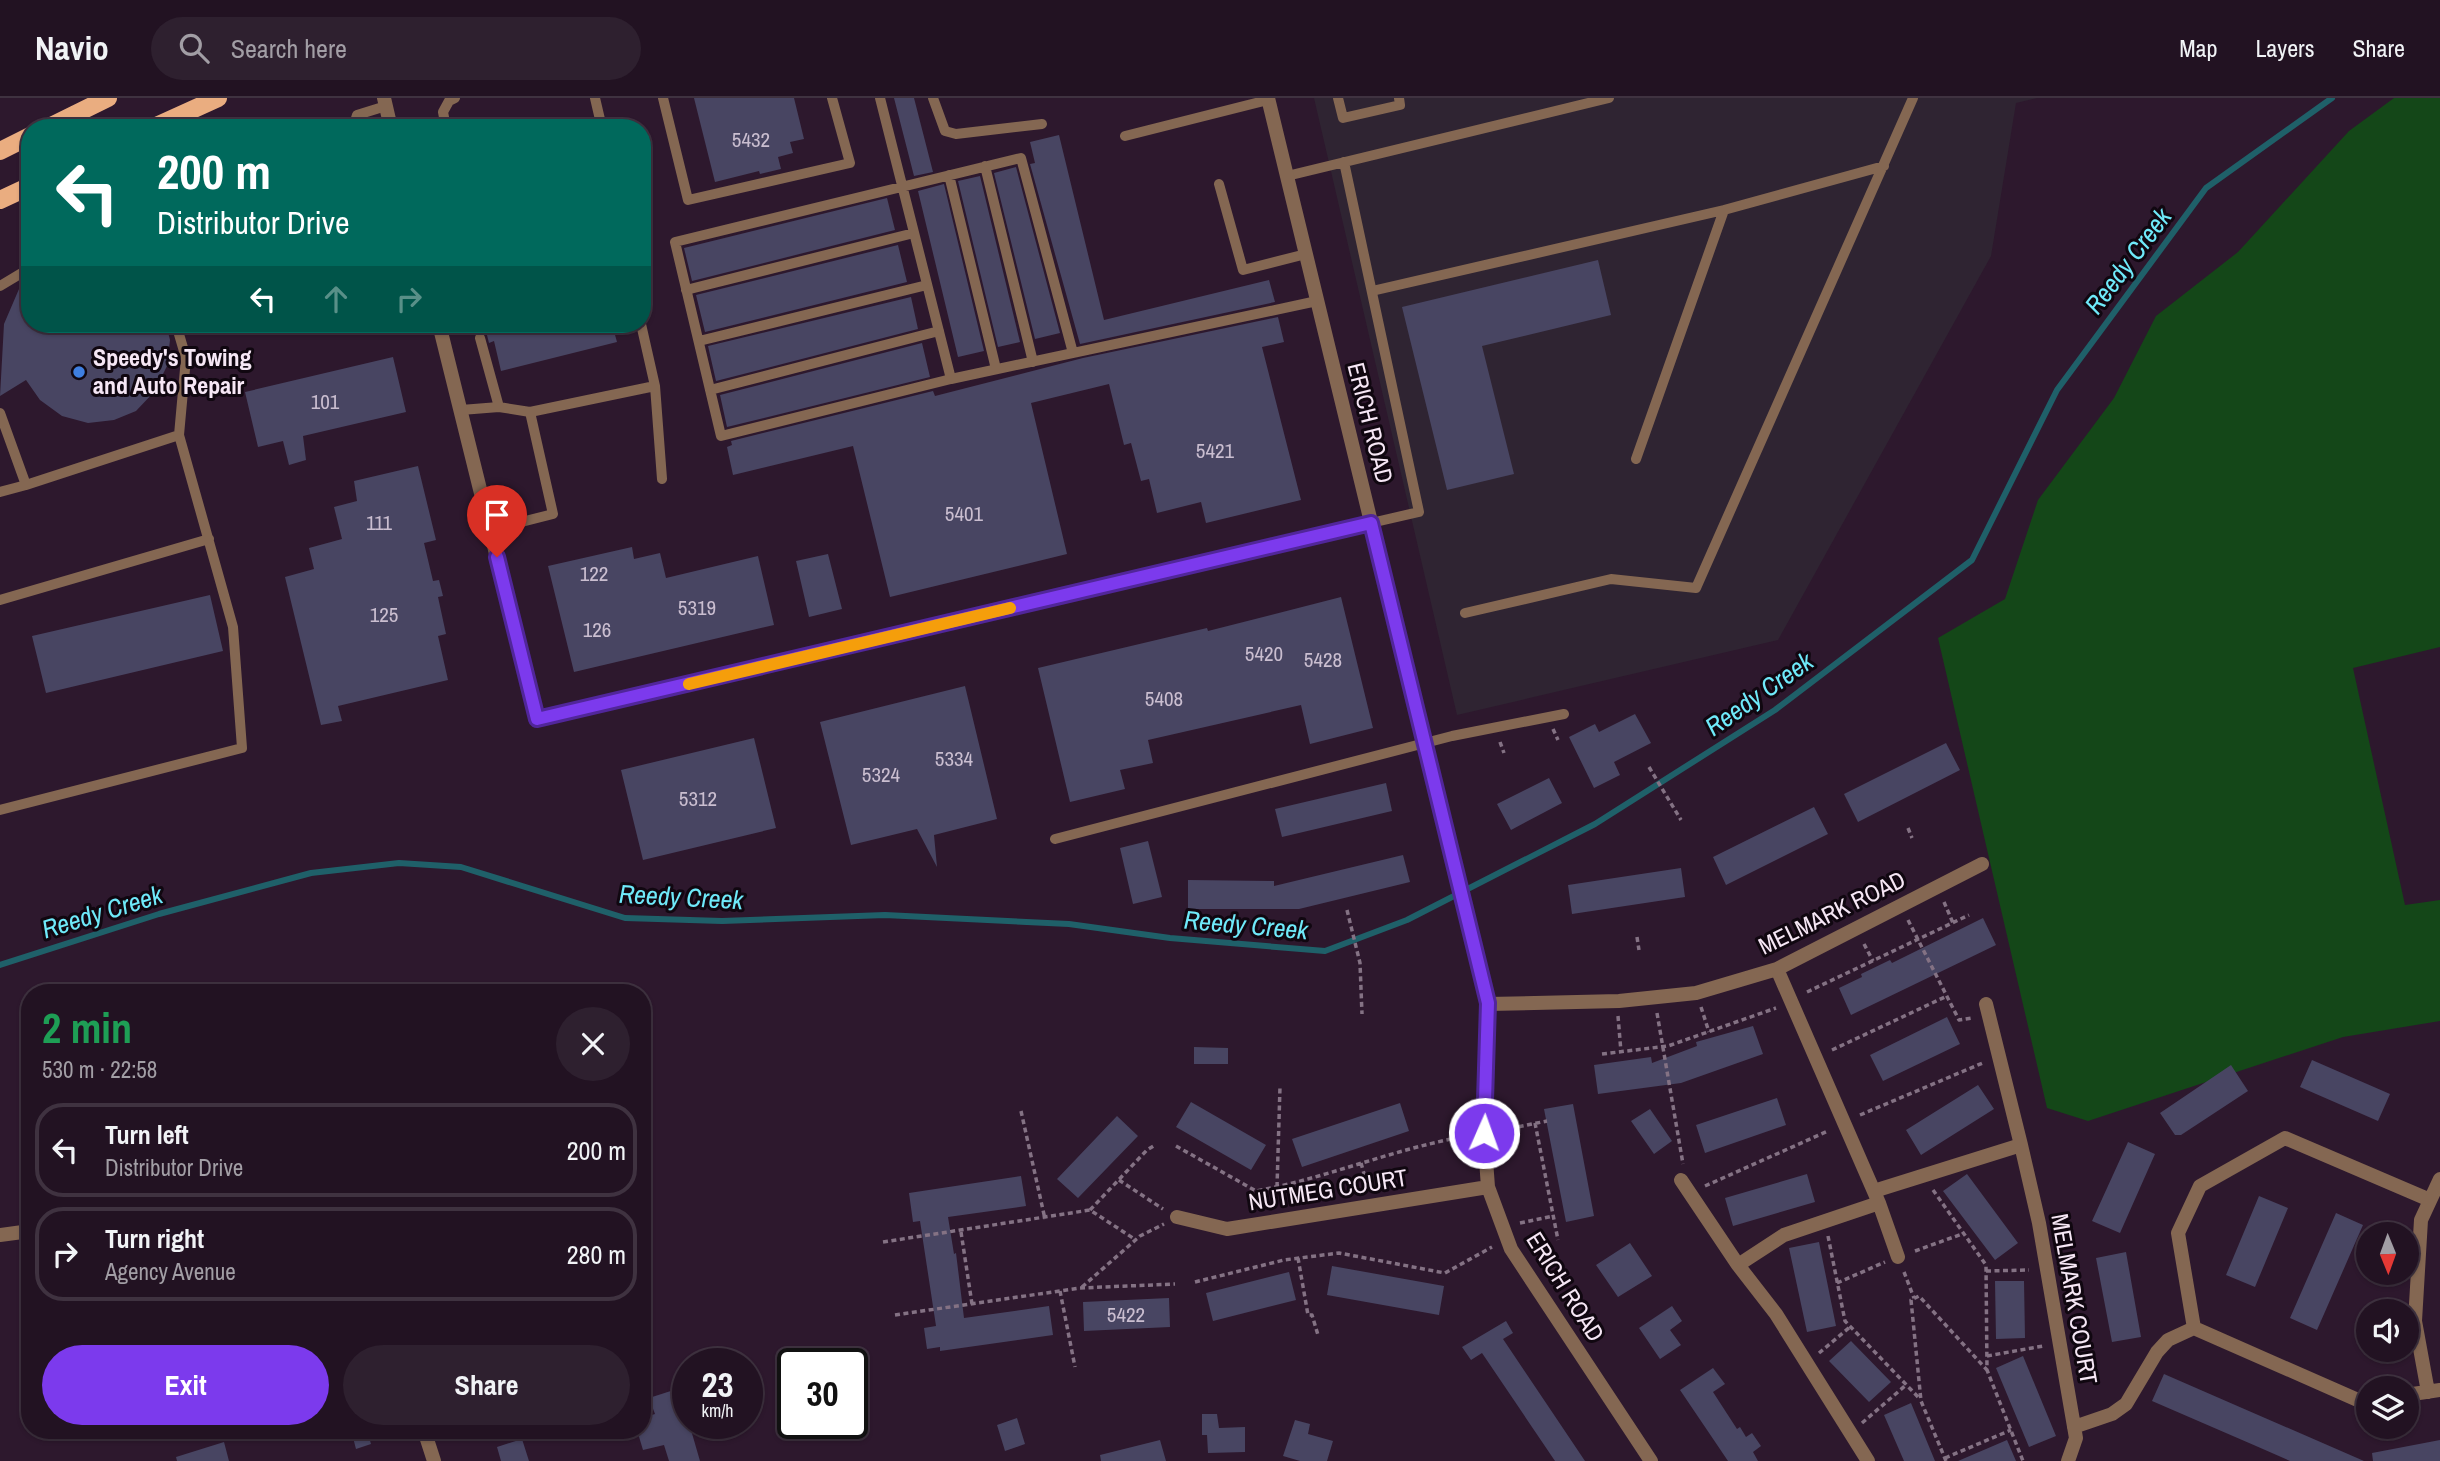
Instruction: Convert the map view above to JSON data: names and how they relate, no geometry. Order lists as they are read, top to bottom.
{
  "streets": {
    "street": [
      "ERICH ROAD",
      "MELMARK ROAD",
      "NUTMEG COURT",
      "MELMARK COURT"
    ]
  },
  "crossings": [
    ["ERICH ROAD", "MELMARK ROAD"],
    ["ERICH ROAD", "NUTMEG COURT"]
  ],
  "water": ["Reedy Creek"],
  "places": ["Speedy's Towing and Auto Repair"],
  "house_numbers": [
    "5432",
    "101",
    "5421",
    "5401",
    "111",
    "122",
    "5319",
    "125",
    "126",
    "5420",
    "5428",
    "5408",
    "5334",
    "5324",
    "5312",
    "5422"
  ],
  "north": "bottom",
  "page": {
    "header": "Navio",
    "search": "Search here",
    "nav": ["Map", "Layers", "Share"],
    "turn": ["200 m", "Distributor Drive"],
    "heading": ["2 min", "530 m · 22:58"],
    "list": [
      {
        "name": "Turn left",
        "note": "Distributor Drive",
        "value": "200 m"
      },
      {
        "name": "Turn right",
        "note": "Agency Avenue",
        "value": "280 m"
      }
    ],
    "buttons": ["Exit", "Share"],
    "speed": "23 km/h",
    "limit": "30"
  }
}
